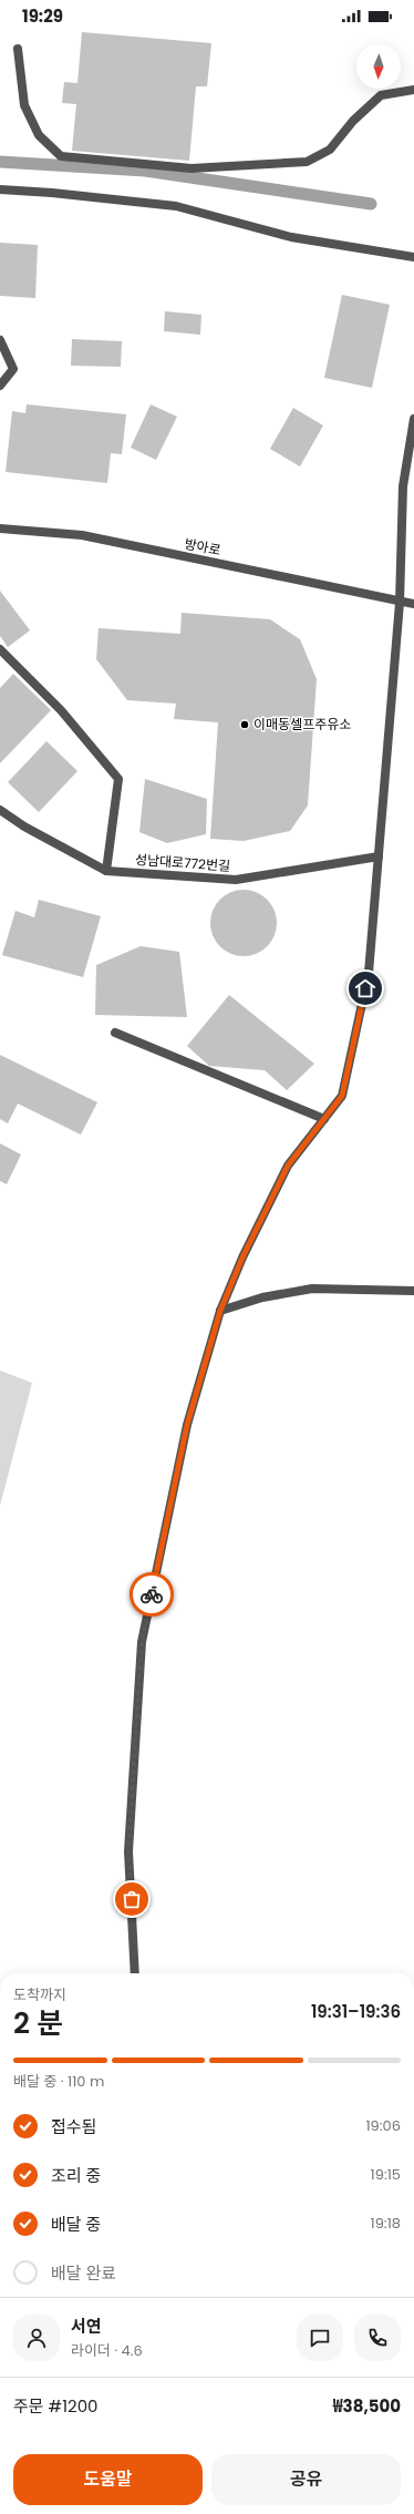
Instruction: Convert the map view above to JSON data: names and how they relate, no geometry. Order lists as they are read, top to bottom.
{
  "streets": {
    "street": ["방아로", "성남대로772번길"]
  },
  "places": ["이매동셀프주유소"],
  "north": "bottom",
  "page": {
    "status": "19:29",
    "heading": ["2 분", "도착까지", "19:31–19:36"],
    "panel": [
      "서연",
      "라이더 · 4.6",
      "주문 #1200",
      "₩38,500"
    ],
    "bar": "배달 중 · 110 m",
    "list": [
      ["접수됨", "19:06"],
      ["조리 중", "19:15"],
      ["배달 중", "19:18"],
      "배달 완료"
    ],
    "buttons": ["도움말", "공유"]
  }
}
